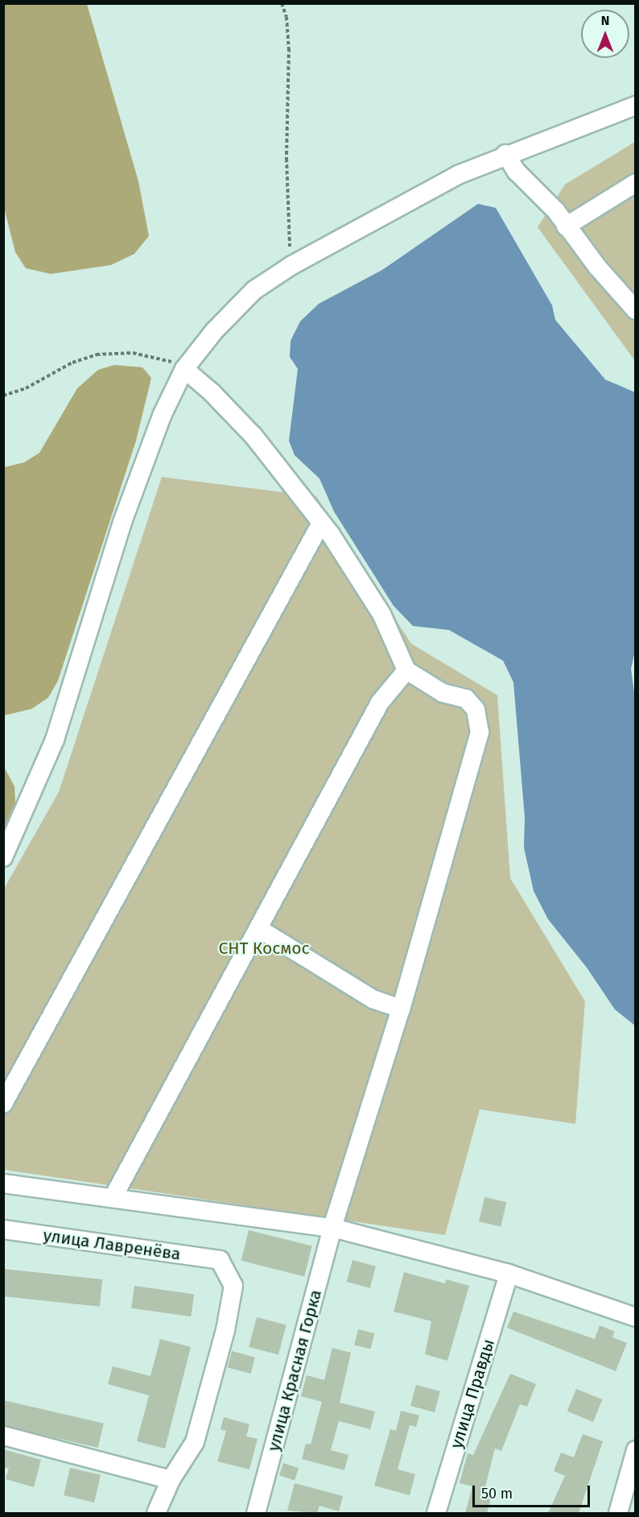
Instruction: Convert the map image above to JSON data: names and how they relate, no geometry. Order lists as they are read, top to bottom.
{
  "streets": {
    "street": ["улица Лавренёва", "улица Красная Горка", "улица Правды"]
  },
  "parks": ["СНТ Космос"],
  "scale_bar": "50 m",
  "north": "top"
}
